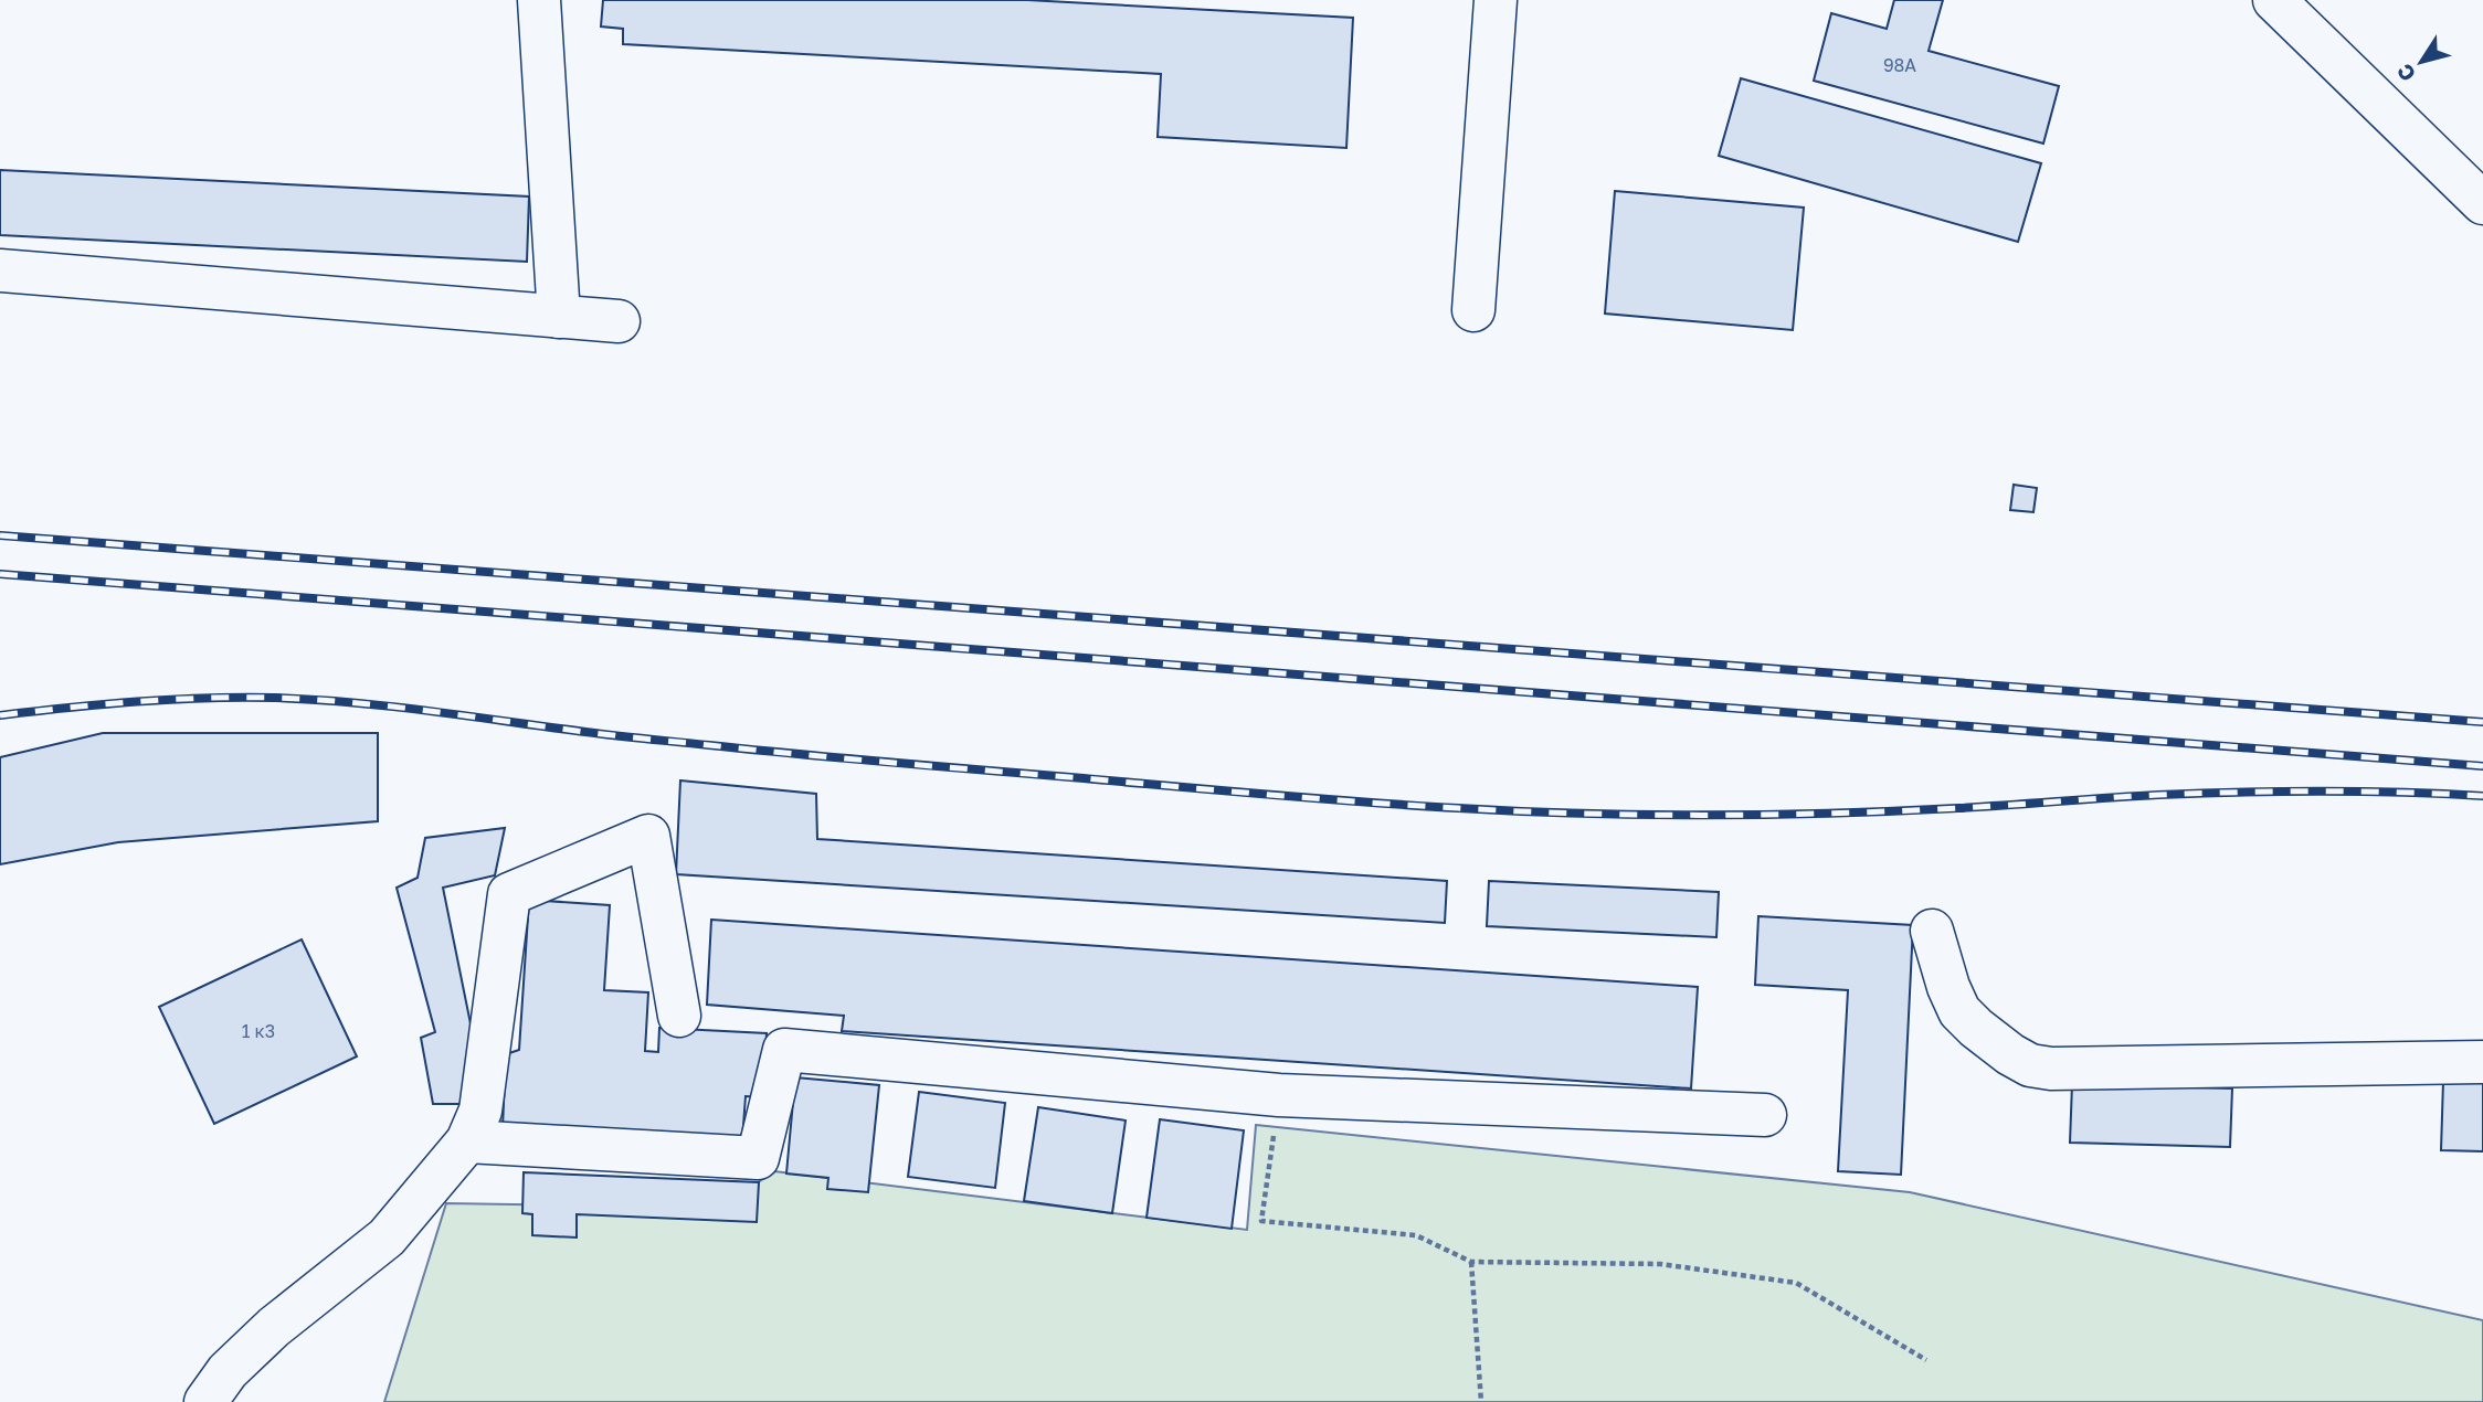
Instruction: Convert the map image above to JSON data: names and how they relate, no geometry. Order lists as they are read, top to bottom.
{
  "house_numbers": ["98А", "1 к3"],
  "north": "bottom left"
}
